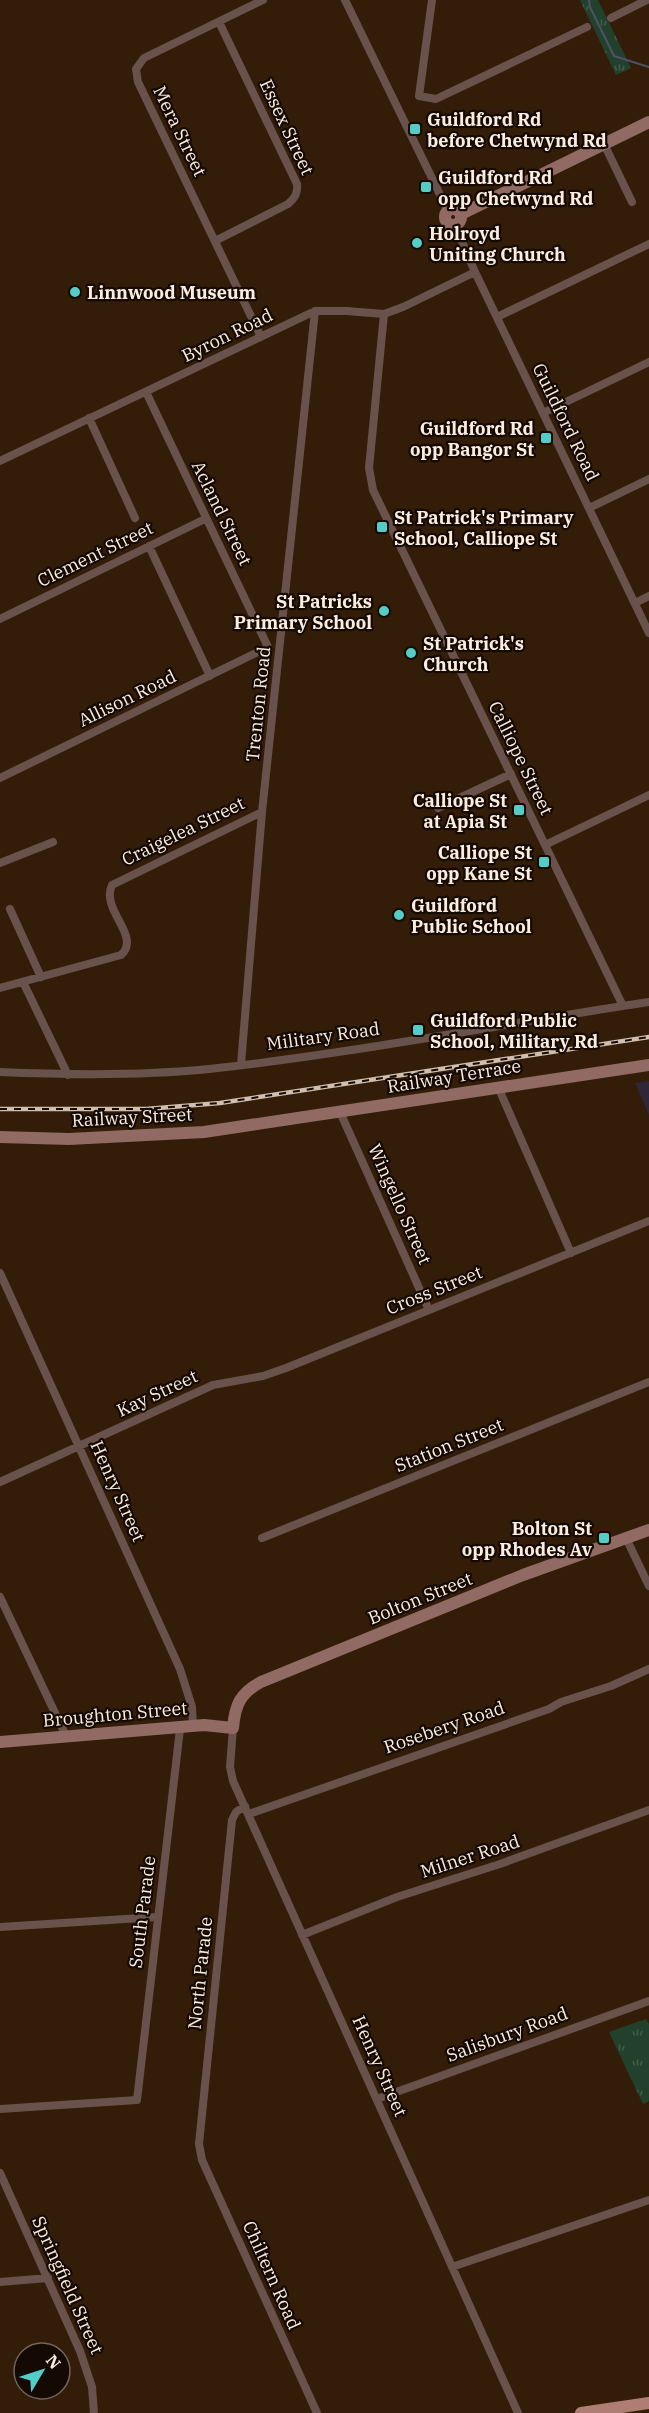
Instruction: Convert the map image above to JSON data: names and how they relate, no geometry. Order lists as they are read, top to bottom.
{
  "streets": {
    "street": [
      "Essex Street",
      "Mera Street",
      "Byron Road",
      "Guildford Road",
      "Acland Street",
      "Clement Street",
      "Allison Road",
      "Trenton Road",
      "Calliope Street",
      "Craigelea Street",
      "Military Road",
      "Railway Terrace",
      "Railway Street",
      "Wingello Street",
      "Cross Street",
      "Kay Street",
      "Station Street",
      "Henry Street",
      "Bolton Street",
      "Broughton Street",
      "Rosebery Road",
      "Milner Road",
      "South Parade",
      "North Parade",
      "Salisbury Road",
      "Chiltern Road",
      "Springfield Street"
    ]
  },
  "crossings": [
    ["Essex Street", "Mera Street"],
    ["Mera Street", "Byron Road"],
    ["Byron Road", "Acland Street"],
    ["Byron Road", "Trenton Road"],
    ["Byron Road", "Calliope Street"],
    ["Acland Street", "Clement Street"],
    ["Acland Street", "Allison Road"],
    ["Trenton Road", "Craigelea Street"],
    ["Trenton Road", "Military Road"],
    ["Calliope Street", "Military Road"],
    ["Railway Terrace", "Railway Street"],
    ["Railway Terrace", "Wingello Street"],
    ["Wingello Street", "Cross Street"],
    ["Cross Street", "Kay Street"],
    ["Kay Street", "Henry Street"],
    ["Henry Street", "Bolton Street"],
    ["Henry Street", "Broughton Street"],
    ["Henry Street", "Rosebery Road"],
    ["Henry Street", "Milner Road"],
    ["Henry Street", "South Parade"],
    ["Henry Street", "North Parade"],
    ["Henry Street", "Salisbury Road"],
    ["Bolton Street", "Broughton Street"],
    ["Broughton Street", "South Parade"],
    ["Rosebery Road", "North Parade"],
    ["North Parade", "Chiltern Road"]
  ],
  "places": {
    "transit": [
      "Guildford Rd before Chetwynd Rd",
      "Guildford Rd opp Chetwynd Rd",
      "Guildford Rd opp Bangor St",
      "St Patrick's Primary School, Calliope St",
      "Calliope St at Apia St",
      "Calliope St opp Kane St",
      "Guildford Public School, Military Rd",
      "Bolton St opp Rhodes Av"
    ],
    "other": [
      "Holroyd Uniting Church",
      "Linnwood Museum",
      "St Patricks Primary School",
      "St Patrick's Church",
      "Guildford Public School"
    ]
  },
  "north": "top right"
}
